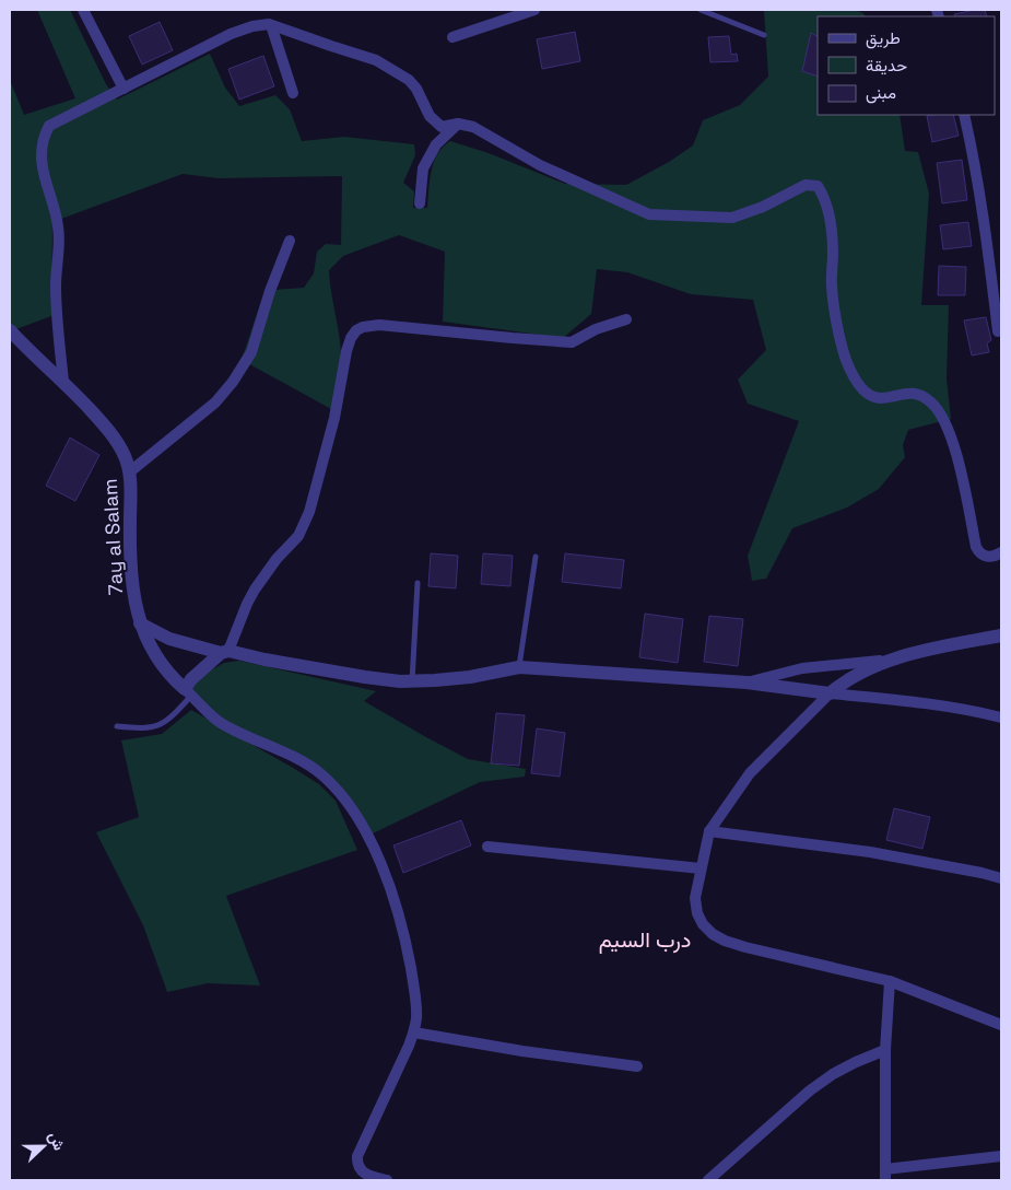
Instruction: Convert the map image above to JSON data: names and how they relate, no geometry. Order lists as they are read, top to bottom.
{
  "streets": {
    "street": ["7ay al Salam"]
  },
  "districts": ["درب السيم"],
  "legend": ["طريق", "حديقة", "مبنى"],
  "north": "right"
}
